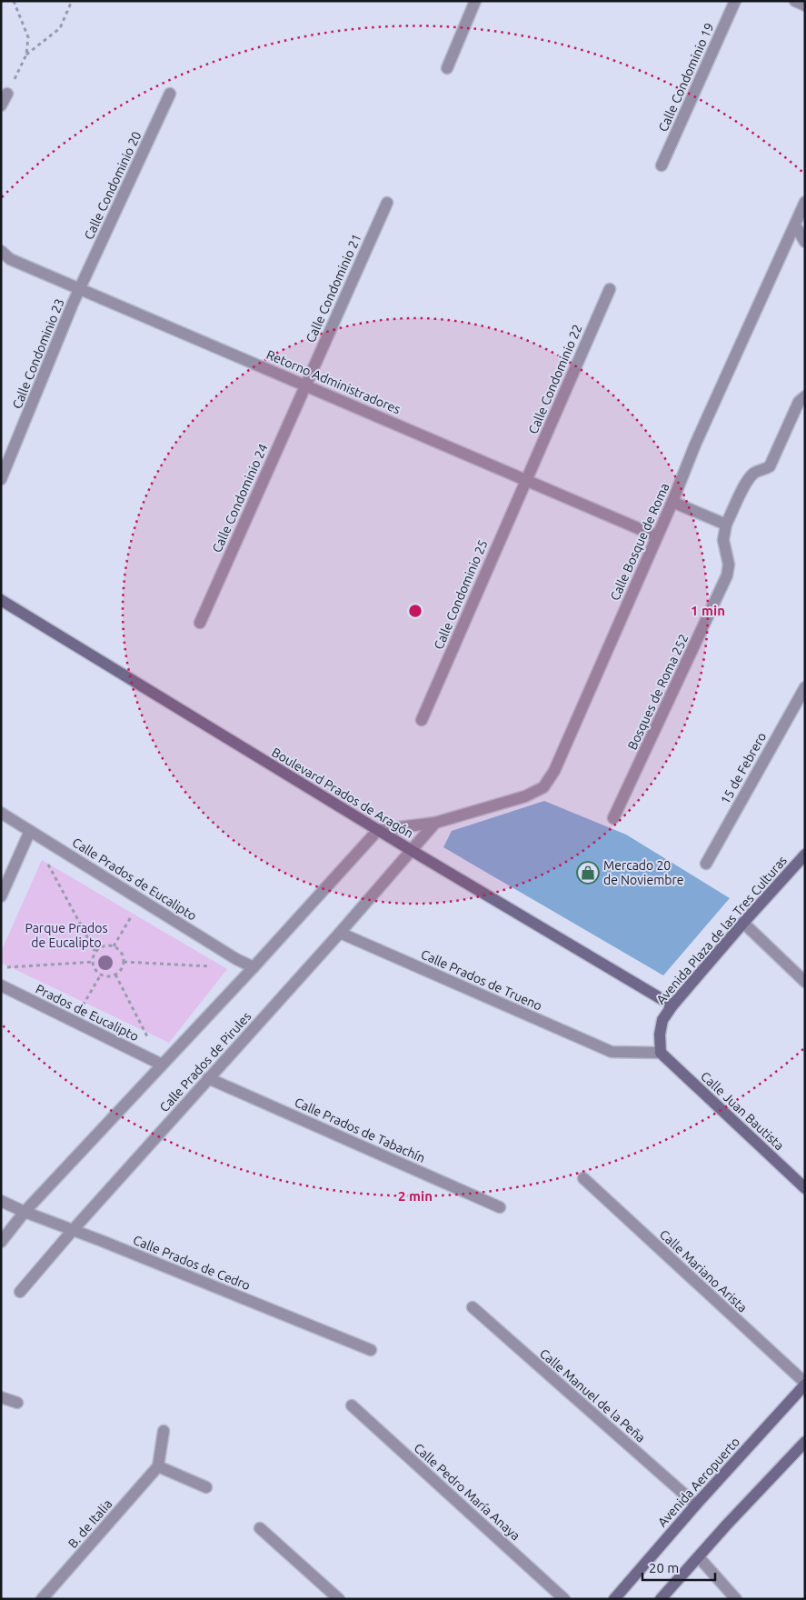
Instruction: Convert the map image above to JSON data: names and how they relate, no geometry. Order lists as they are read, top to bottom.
{
  "streets": {
    "street": [
      "Calle Condominio 19",
      "Calle Condominio 20",
      "Calle Condominio 21",
      "Calle Condominio 23",
      "Calle Condominio 22",
      "Retorno Administradores",
      "Calle Condominio 24",
      "Calle Bosque de Roma",
      "Calle Condominio 25",
      "Bosques de Roma 252",
      "15 de Febrero",
      "Boulevard Prados de Aragón",
      "Calle Prados de Eucalipto",
      "Avenida Plaza de las Tres Culturas",
      "Calle Prados de Trueno",
      "Prados de Eucalipto",
      "Calle Prados de Pirules",
      "Calle Juan Bautista",
      "Calle Prados de Tabachín",
      "Calle Prados de Cedro",
      "Calle Mariano Arista",
      "Calle Manuel de la Peña",
      "Avenida Aeropuerto",
      "Calle Pedro María Anaya",
      "B. de Italia"
    ]
  },
  "crossings": [
    ["Calle Condominio 20", "Calle Condominio 23"],
    ["Calle Condominio 20", "Retorno Administradores"],
    ["Calle Condominio 21", "Retorno Administradores"],
    ["Calle Condominio 21", "Calle Condominio 24"],
    ["Calle Condominio 23", "Retorno Administradores"],
    ["Calle Condominio 22", "Retorno Administradores"],
    ["Calle Condominio 22", "Calle Condominio 25"],
    ["Retorno Administradores", "Calle Condominio 24"],
    ["Retorno Administradores", "Calle Bosque de Roma"],
    ["Retorno Administradores", "Calle Condominio 25"],
    ["Calle Bosque de Roma", "Boulevard Prados de Aragón"],
    ["Boulevard Prados de Aragón", "Avenida Plaza de las Tres Culturas"],
    ["Boulevard Prados de Aragón", "Calle Prados de Pirules"],
    ["Avenida Plaza de las Tres Culturas", "Calle Prados de Trueno"],
    ["Avenida Plaza de las Tres Culturas", "Calle Juan Bautista"],
    ["Calle Prados de Trueno", "Calle Prados de Pirules"],
    ["Calle Prados de Trueno", "Calle Juan Bautista"],
    ["Calle Prados de Pirules", "Calle Prados de Tabachín"],
    ["Calle Prados de Pirules", "Calle Prados de Cedro"],
    ["Calle Mariano Arista", "Avenida Aeropuerto"],
    ["Calle Manuel de la Peña", "Avenida Aeropuerto"]
  ],
  "parks": ["Parque Prados de Eucalipto"],
  "places": {
    "shop": ["Mercado 20 de Noviembre"]
  },
  "scale_bar": "20 m",
  "rings": ["1 min", "2 min"]
}
